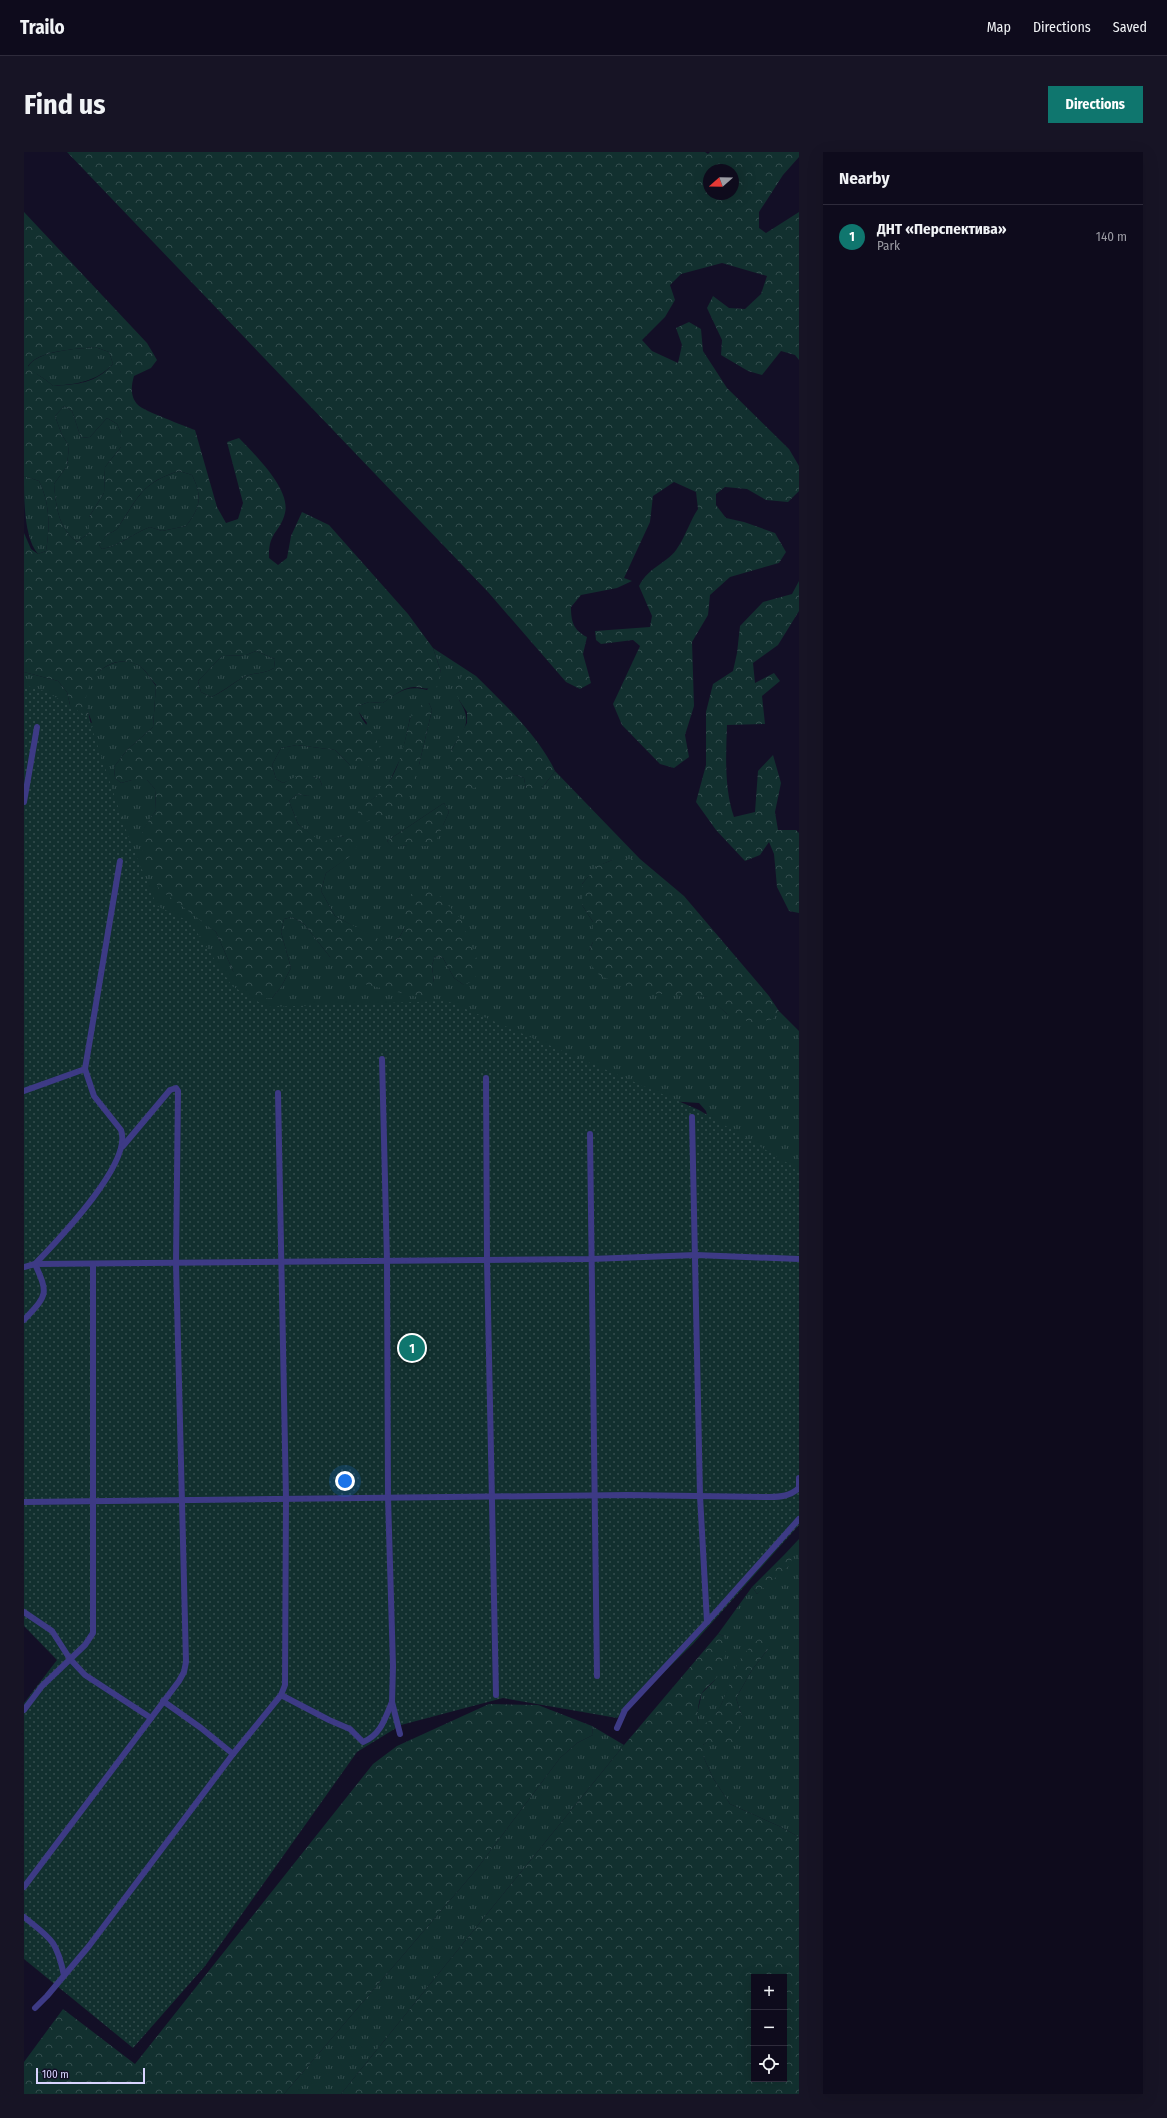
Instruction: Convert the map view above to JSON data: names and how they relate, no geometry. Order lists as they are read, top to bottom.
{
  "scale_bar": "100 m",
  "north": "left",
  "page": {
    "header": "Trailo",
    "nav": ["Map", "Directions", "Saved"],
    "buttons": "Directions",
    "title": "Find us",
    "heading": "Nearby",
    "list": [
      {
        "mark": "1",
        "name": "ДНТ «Перспектива»",
        "note": "Park",
        "value": "140 m"
      }
    ],
    "pins": "1",
    "map_buttons": ["+", "−"],
    "scale": "100 m"
  }
}
